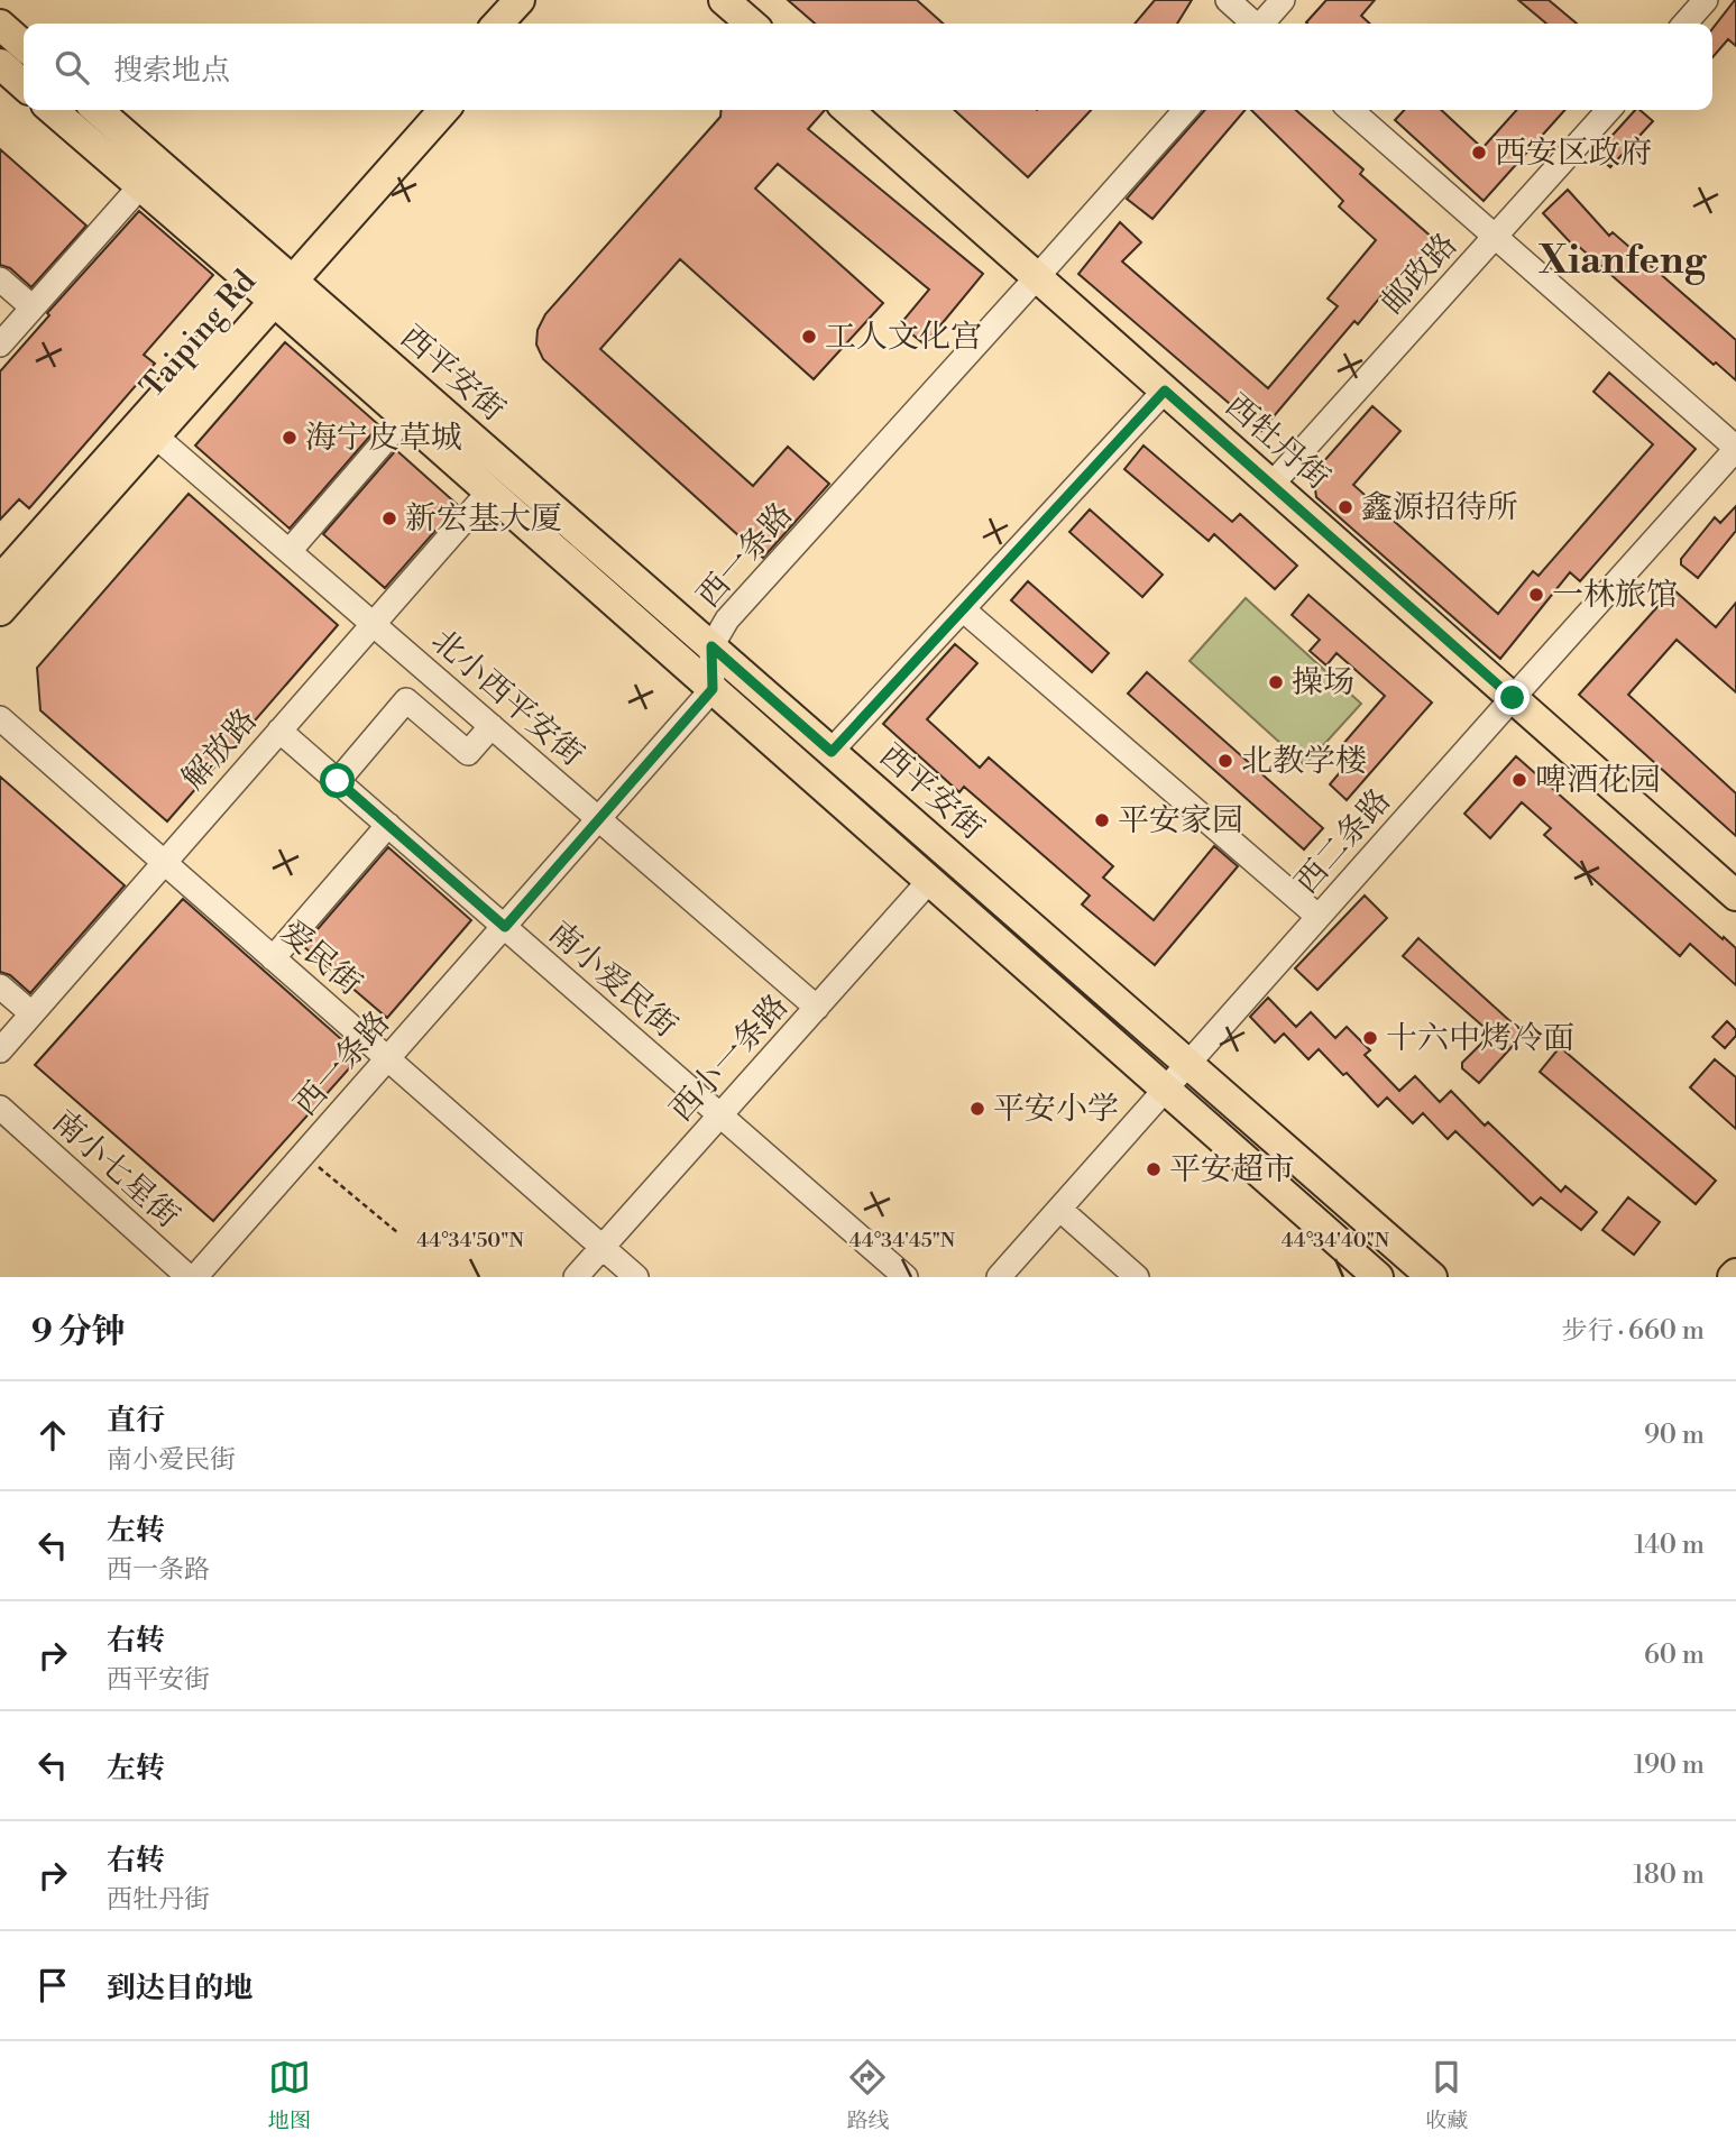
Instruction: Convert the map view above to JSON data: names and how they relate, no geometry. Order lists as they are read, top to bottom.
{
  "streets": {
    "main road": ["Taiping Rd", "西平安街", "西牡丹街"],
    "street": [
      "邮政路",
      "西一条路",
      "北小西平安街",
      "解放路",
      "西二条路",
      "爱民街",
      "南小爱民街",
      "西小一条路",
      "南小七星街"
    ]
  },
  "crossings": [
    ["邮政路", "西牡丹街"],
    ["Taiping Rd", "西平安街"],
    ["Taiping Rd", "北小西平安街"],
    ["西平安街", "西一条路"],
    ["西平安街", "解放路"],
    ["西平安街", "西二条路"],
    ["西平安街", "西小一条路"],
    ["西牡丹街", "西一条路"],
    ["西牡丹街", "西二条路"],
    ["西一条路", "北小西平安街"],
    ["西一条路", "爱民街"],
    ["西一条路", "南小爱民街"],
    ["北小西平安街", "解放路"],
    ["北小西平安街", "西小一条路"],
    ["解放路", "爱民街"],
    ["解放路", "南小爱民街"],
    ["爱民街", "西小一条路"],
    ["南小爱民街", "西小一条路"]
  ],
  "districts": ["Xianfeng"],
  "places": [
    "西安区政府",
    "工人文化宫",
    "海宁皮草城",
    "鑫源招待所",
    "新宏基大厦",
    "一林旅馆",
    "操场",
    "北教学楼",
    "啤酒花园",
    "平安家园",
    "十六中烤冷面",
    "平安小学",
    "平安超市"
  ],
  "page": {
    "search": "搜索地点",
    "heading": ["9 分钟", "步行 · 660 m"],
    "list": [
      ["直行", "南小爱民街", "90 m"],
      ["左转", "西一条路", "140 m"],
      ["右转", "西平安街", "60 m"],
      ["左转", "190 m"],
      ["右转", "西牡丹街", "180 m"],
      "到达目的地"
    ],
    "nav": ["地图", "路线", "收藏"]
  },
  "coordinates": ["44°34'50\"N", "44°34'45\"N", "44°34'40\"N"]
}
